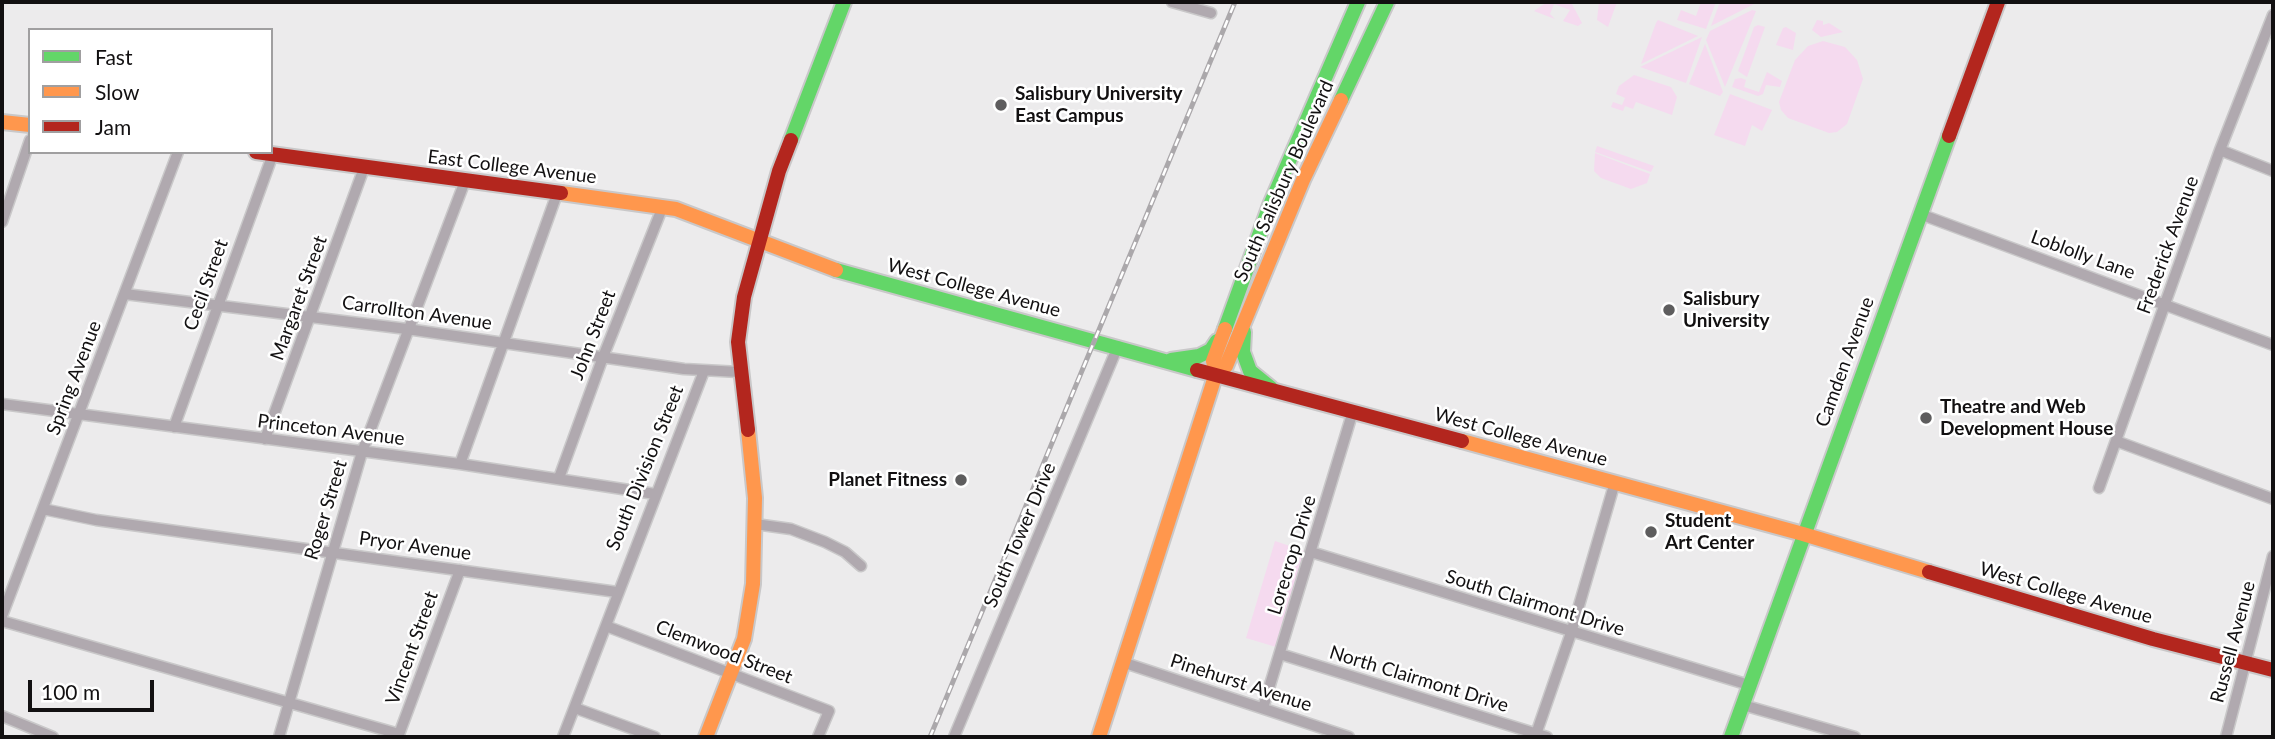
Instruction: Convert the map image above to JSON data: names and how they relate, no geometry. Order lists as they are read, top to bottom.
{
  "streets": {
    "street": [
      "East College Avenue",
      "South Salisbury Boulevard",
      "Frederick Avenue",
      "Loblolly Lane",
      "Cecil Street",
      "West College Avenue",
      "Margaret Street",
      "Carrollton Avenue",
      "John Street",
      "Camden Avenue",
      "Spring Avenue",
      "Princeton Avenue",
      "South Division Street",
      "Roger Street",
      "South Tower Drive",
      "Pryor Avenue",
      "Lorecrop Drive",
      "South Clairmont Drive",
      "Russell Avenue",
      "Vincent Street",
      "Clemwood Street",
      "North Clairmont Drive",
      "Pinehurst Avenue"
    ]
  },
  "crossings": [
    ["East College Avenue", "Cecil Street"],
    ["East College Avenue", "West College Avenue"],
    ["East College Avenue", "Margaret Street"],
    ["East College Avenue", "John Street"],
    ["East College Avenue", "Roger Street"],
    ["South Salisbury Boulevard", "West College Avenue"],
    ["South Salisbury Boulevard", "Pinehurst Avenue"],
    ["Frederick Avenue", "Loblolly Lane"],
    ["Loblolly Lane", "Camden Avenue"],
    ["Cecil Street", "Carrollton Avenue"],
    ["Cecil Street", "Princeton Avenue"],
    ["West College Avenue", "Camden Avenue"],
    ["West College Avenue", "South Tower Drive"],
    ["West College Avenue", "Lorecrop Drive"],
    ["West College Avenue", "Russell Avenue"],
    ["Margaret Street", "Carrollton Avenue"],
    ["Margaret Street", "Princeton Avenue"],
    ["Carrollton Avenue", "John Street"],
    ["Carrollton Avenue", "Spring Avenue"],
    ["Carrollton Avenue", "South Division Street"],
    ["Carrollton Avenue", "Roger Street"],
    ["John Street", "Princeton Avenue"],
    ["Camden Avenue", "South Clairmont Drive"],
    ["Spring Avenue", "Princeton Avenue"],
    ["Spring Avenue", "Pryor Avenue"],
    ["Princeton Avenue", "South Division Street"],
    ["Princeton Avenue", "Roger Street"],
    ["South Division Street", "Pryor Avenue"],
    ["South Division Street", "Clemwood Street"],
    ["Roger Street", "Pryor Avenue"],
    ["Pryor Avenue", "Vincent Street"],
    ["Lorecrop Drive", "South Clairmont Drive"],
    ["Lorecrop Drive", "North Clairmont Drive"],
    ["Lorecrop Drive", "Pinehurst Avenue"]
  ],
  "places": [
    "Salisbury University East Campus",
    "Salisbury University",
    "Theatre and Web Development House",
    "Planet Fitness",
    "Student Art Center"
  ],
  "legend": ["Fast", "Slow", "Jam"],
  "scale_bar": "100 m"
}
